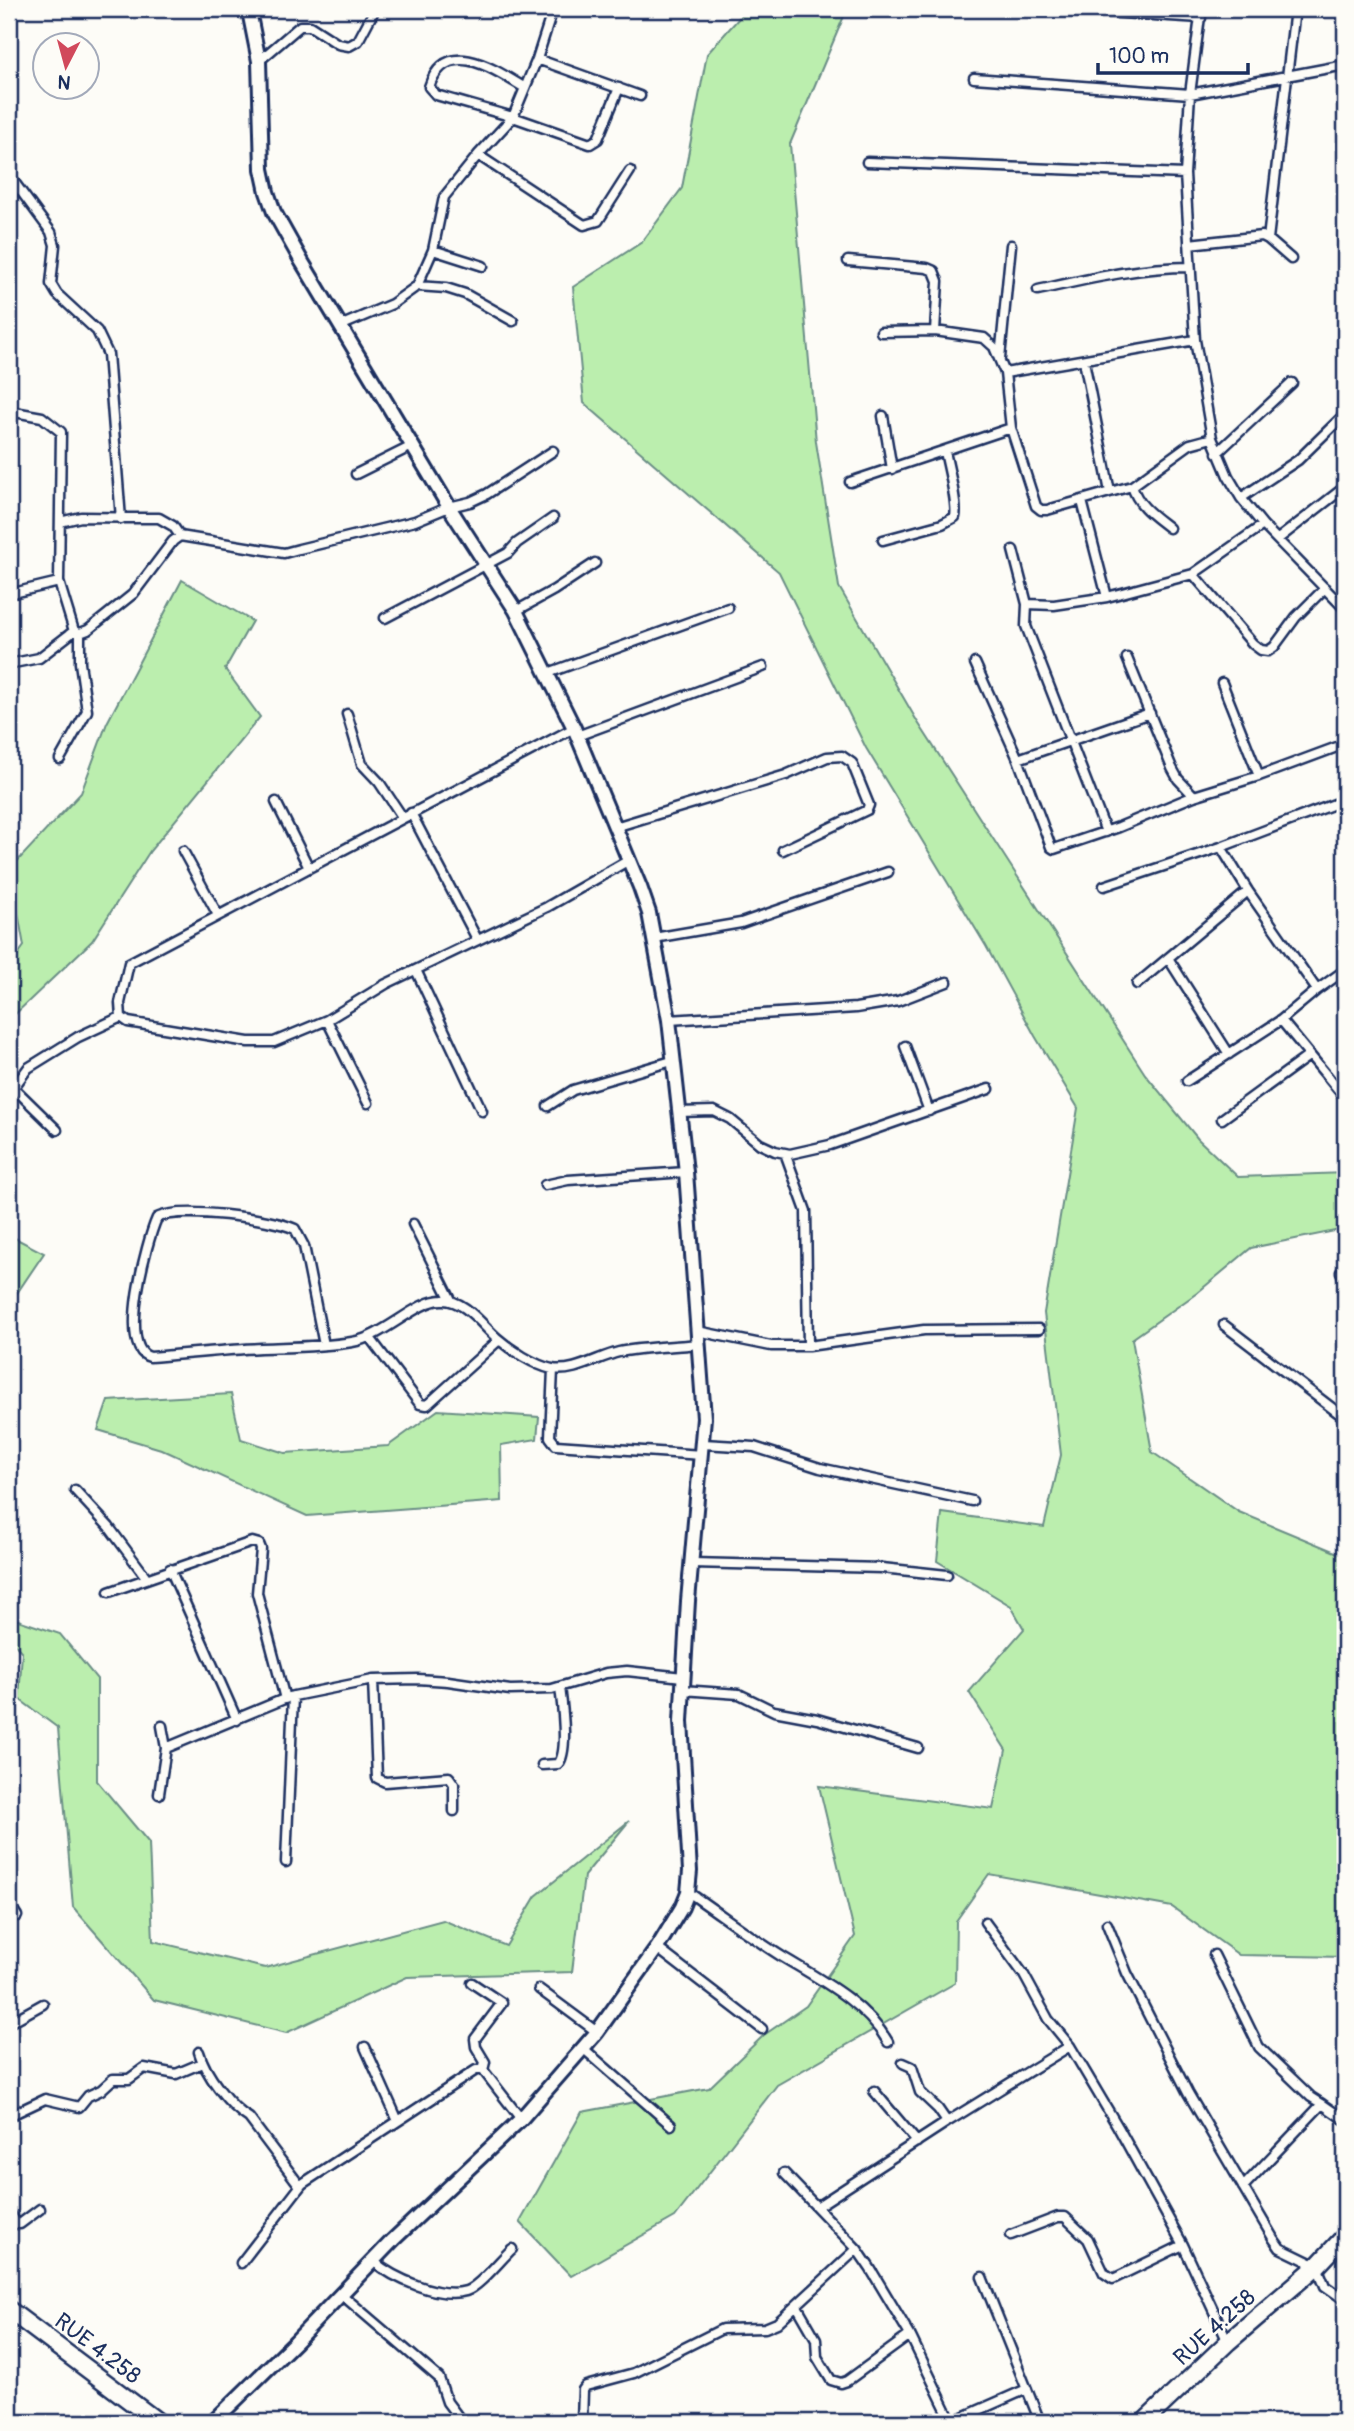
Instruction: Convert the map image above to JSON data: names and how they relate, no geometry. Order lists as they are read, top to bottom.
{
  "streets": {
    "highway": ["RUE 4.258"]
  },
  "scale_bar": "100 m",
  "north": "bottom"
}
